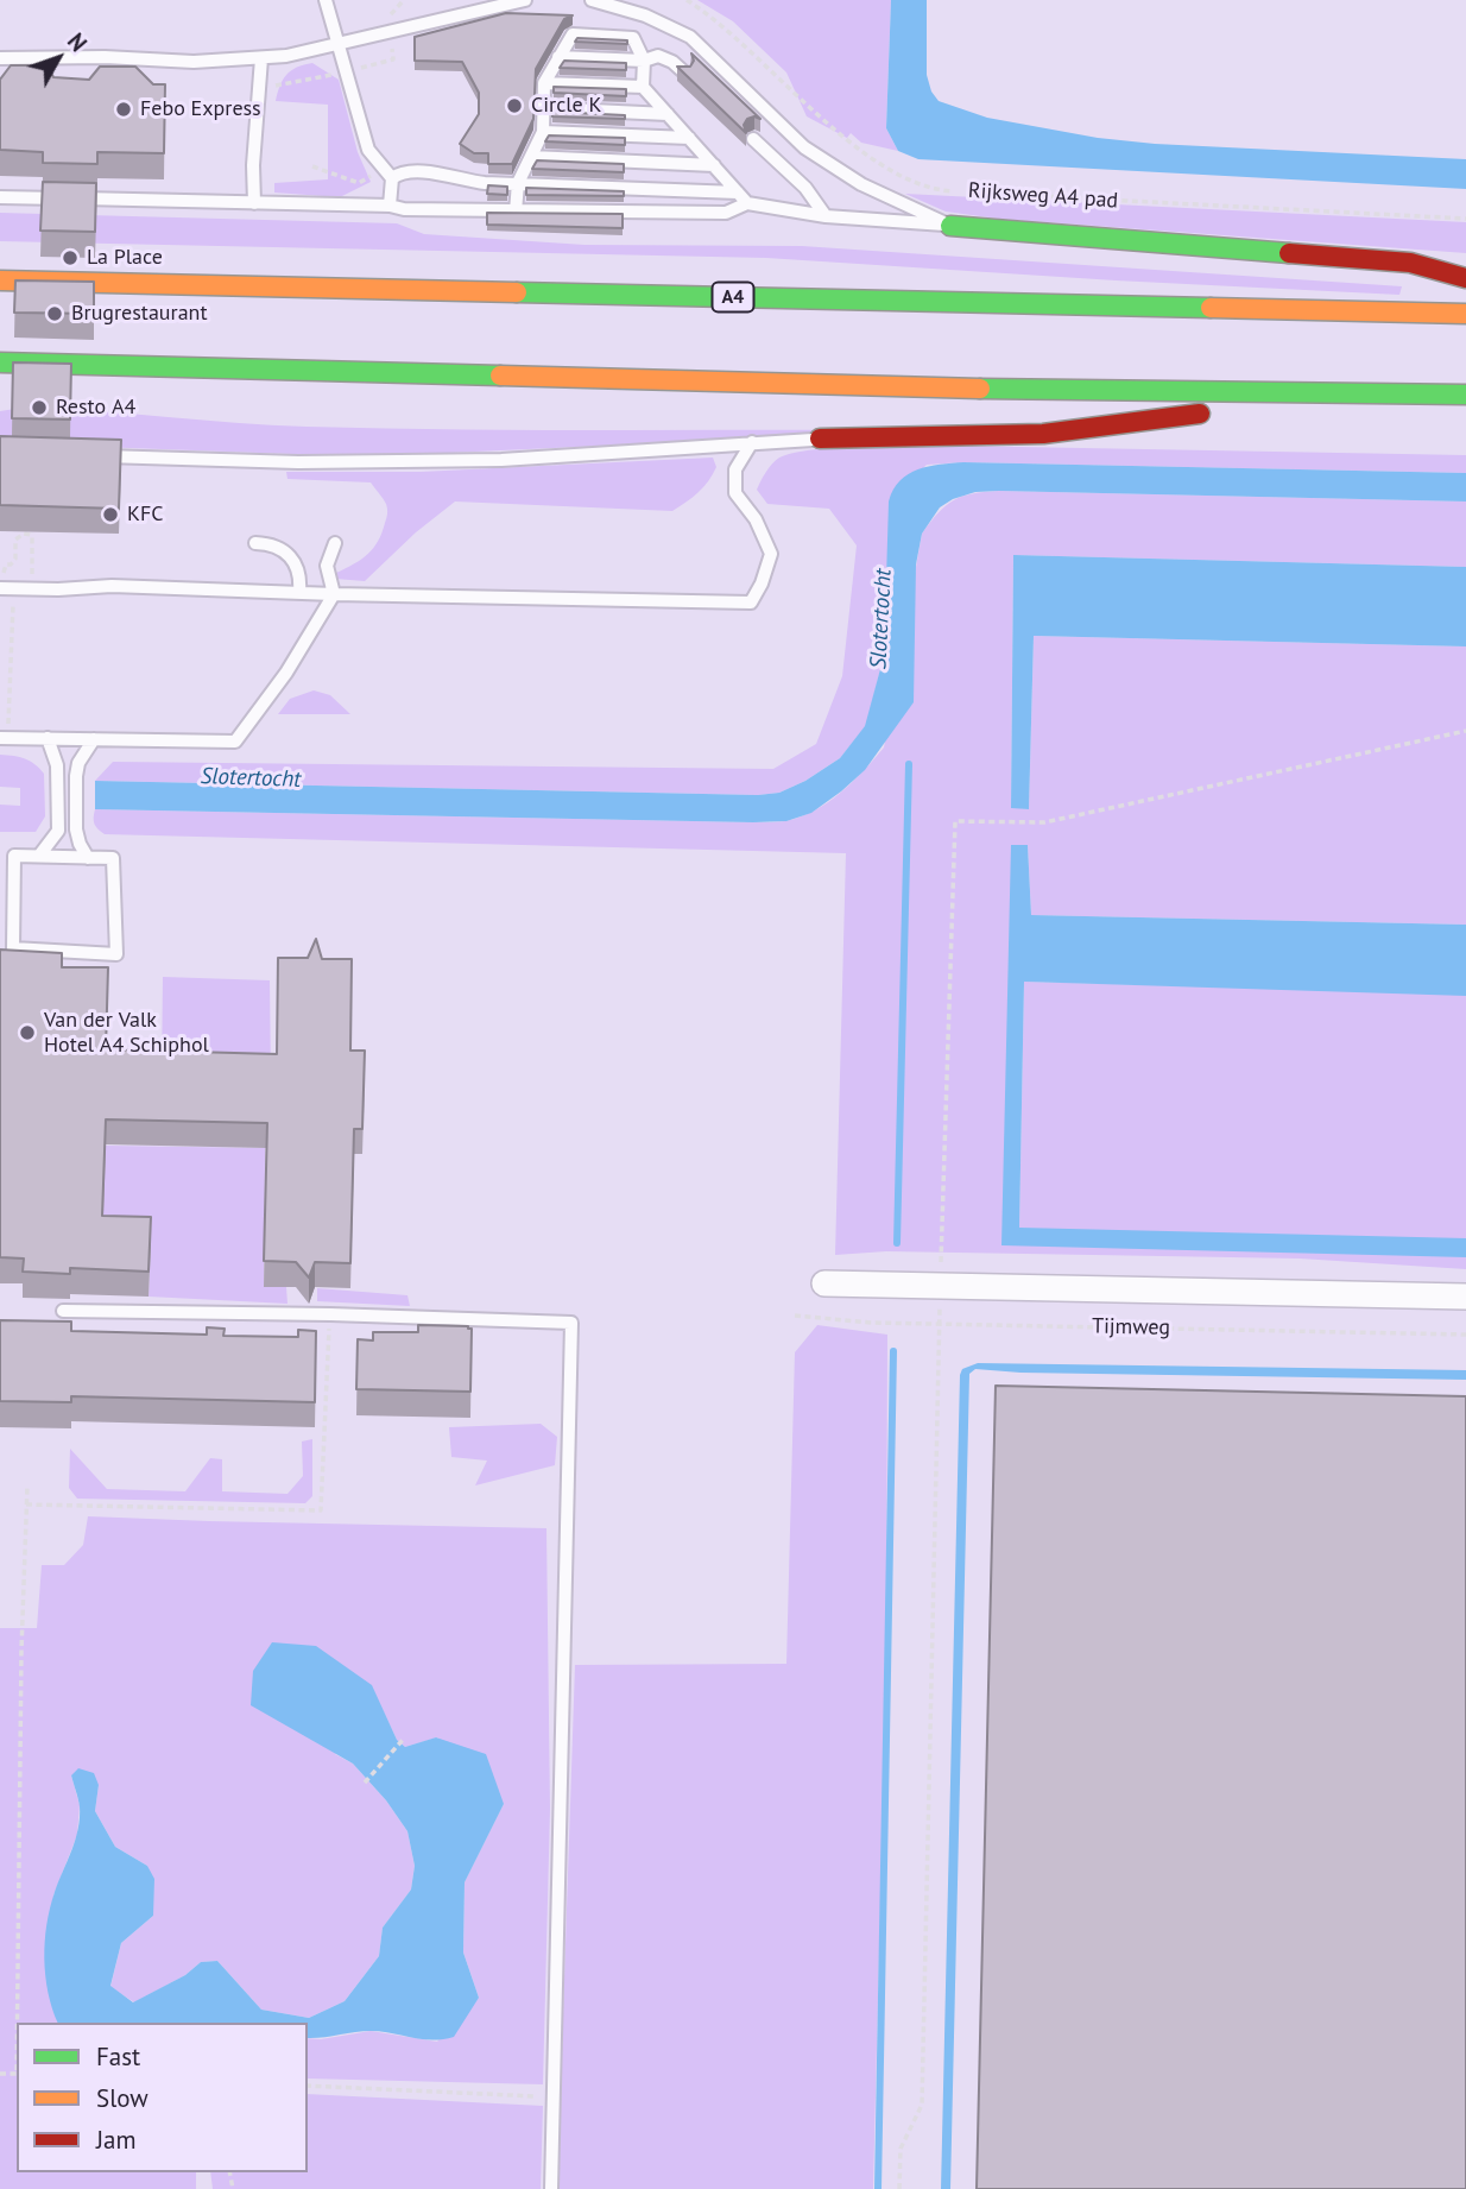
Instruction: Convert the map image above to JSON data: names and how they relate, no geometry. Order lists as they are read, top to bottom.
{
  "streets": {
    "highway": ["A4"],
    "street": ["Tijmweg"],
    "path": ["Rijksweg A4 pad"]
  },
  "water": ["Slotertocht"],
  "places": [
    "Circle K",
    "Febo Express",
    "La Place",
    "Brugrestaurant",
    "Resto A4",
    "KFC",
    "Van der Valk Hotel A4 Schiphol"
  ],
  "legend": ["Fast", "Slow", "Jam"],
  "north": "top right"
}
